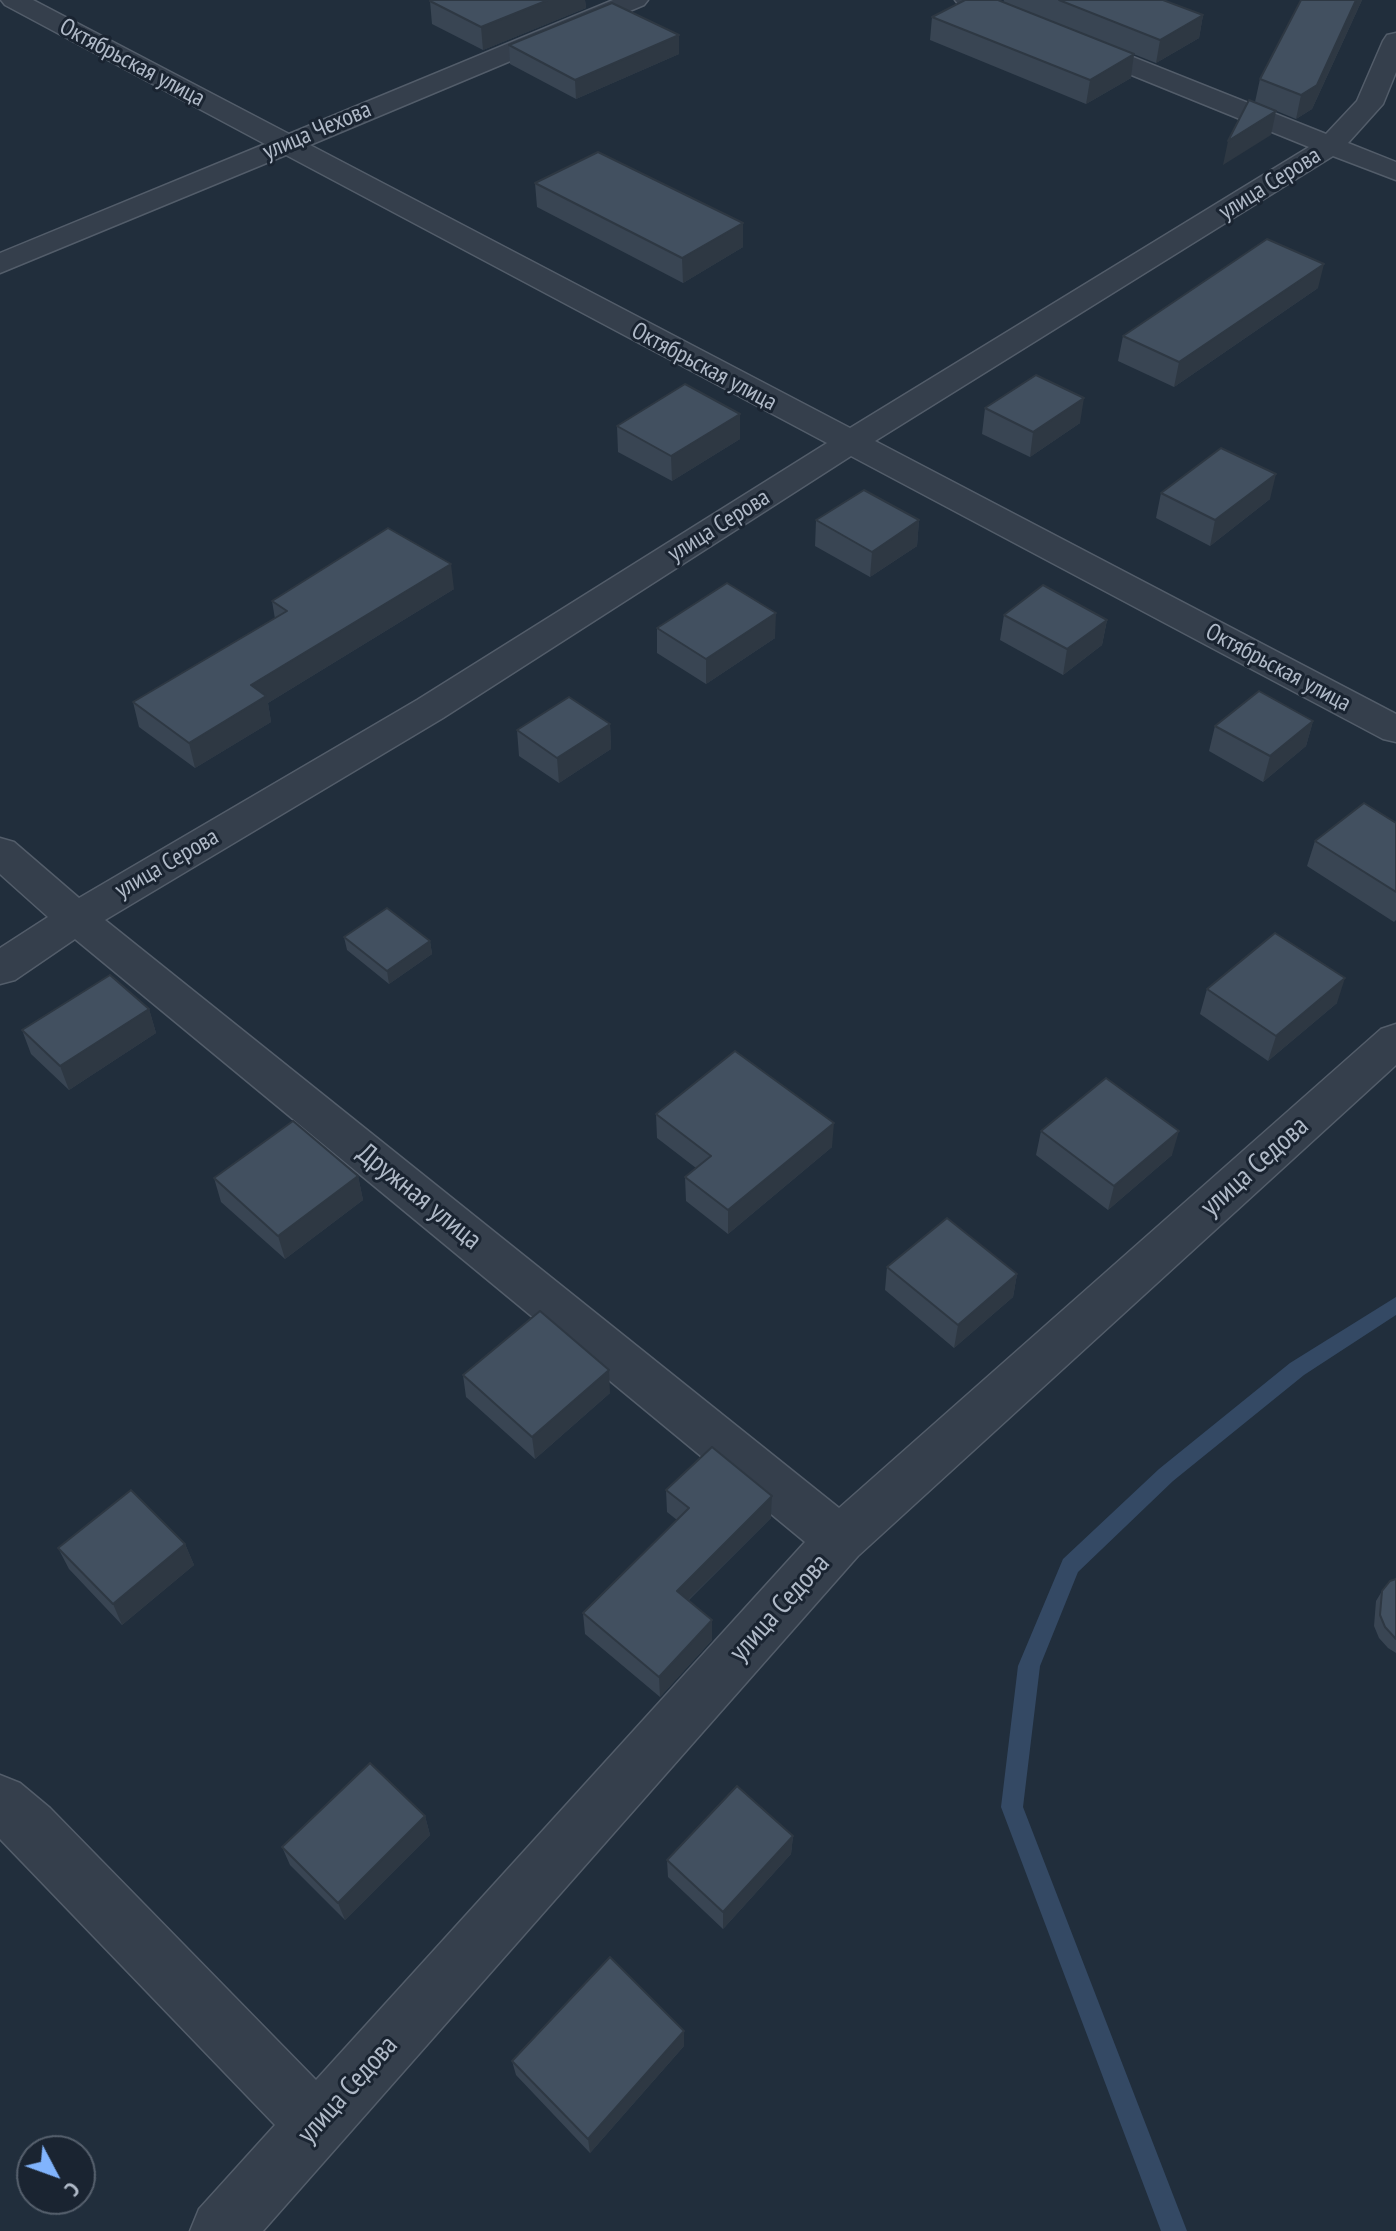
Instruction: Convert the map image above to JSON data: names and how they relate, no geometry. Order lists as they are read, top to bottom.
{
  "streets": {
    "street": [
      "Октябрьская улица",
      "улица Чехова",
      "улица Серова",
      "улица Седова",
      "Дружная улица"
    ]
  },
  "crossings": [
    ["Октябрьская улица", "улица Чехова"],
    ["Октябрьская улица", "улица Серова"],
    ["улица Серова", "Дружная улица"],
    ["улица Седова", "Дружная улица"]
  ],
  "north": "bottom right"
}
